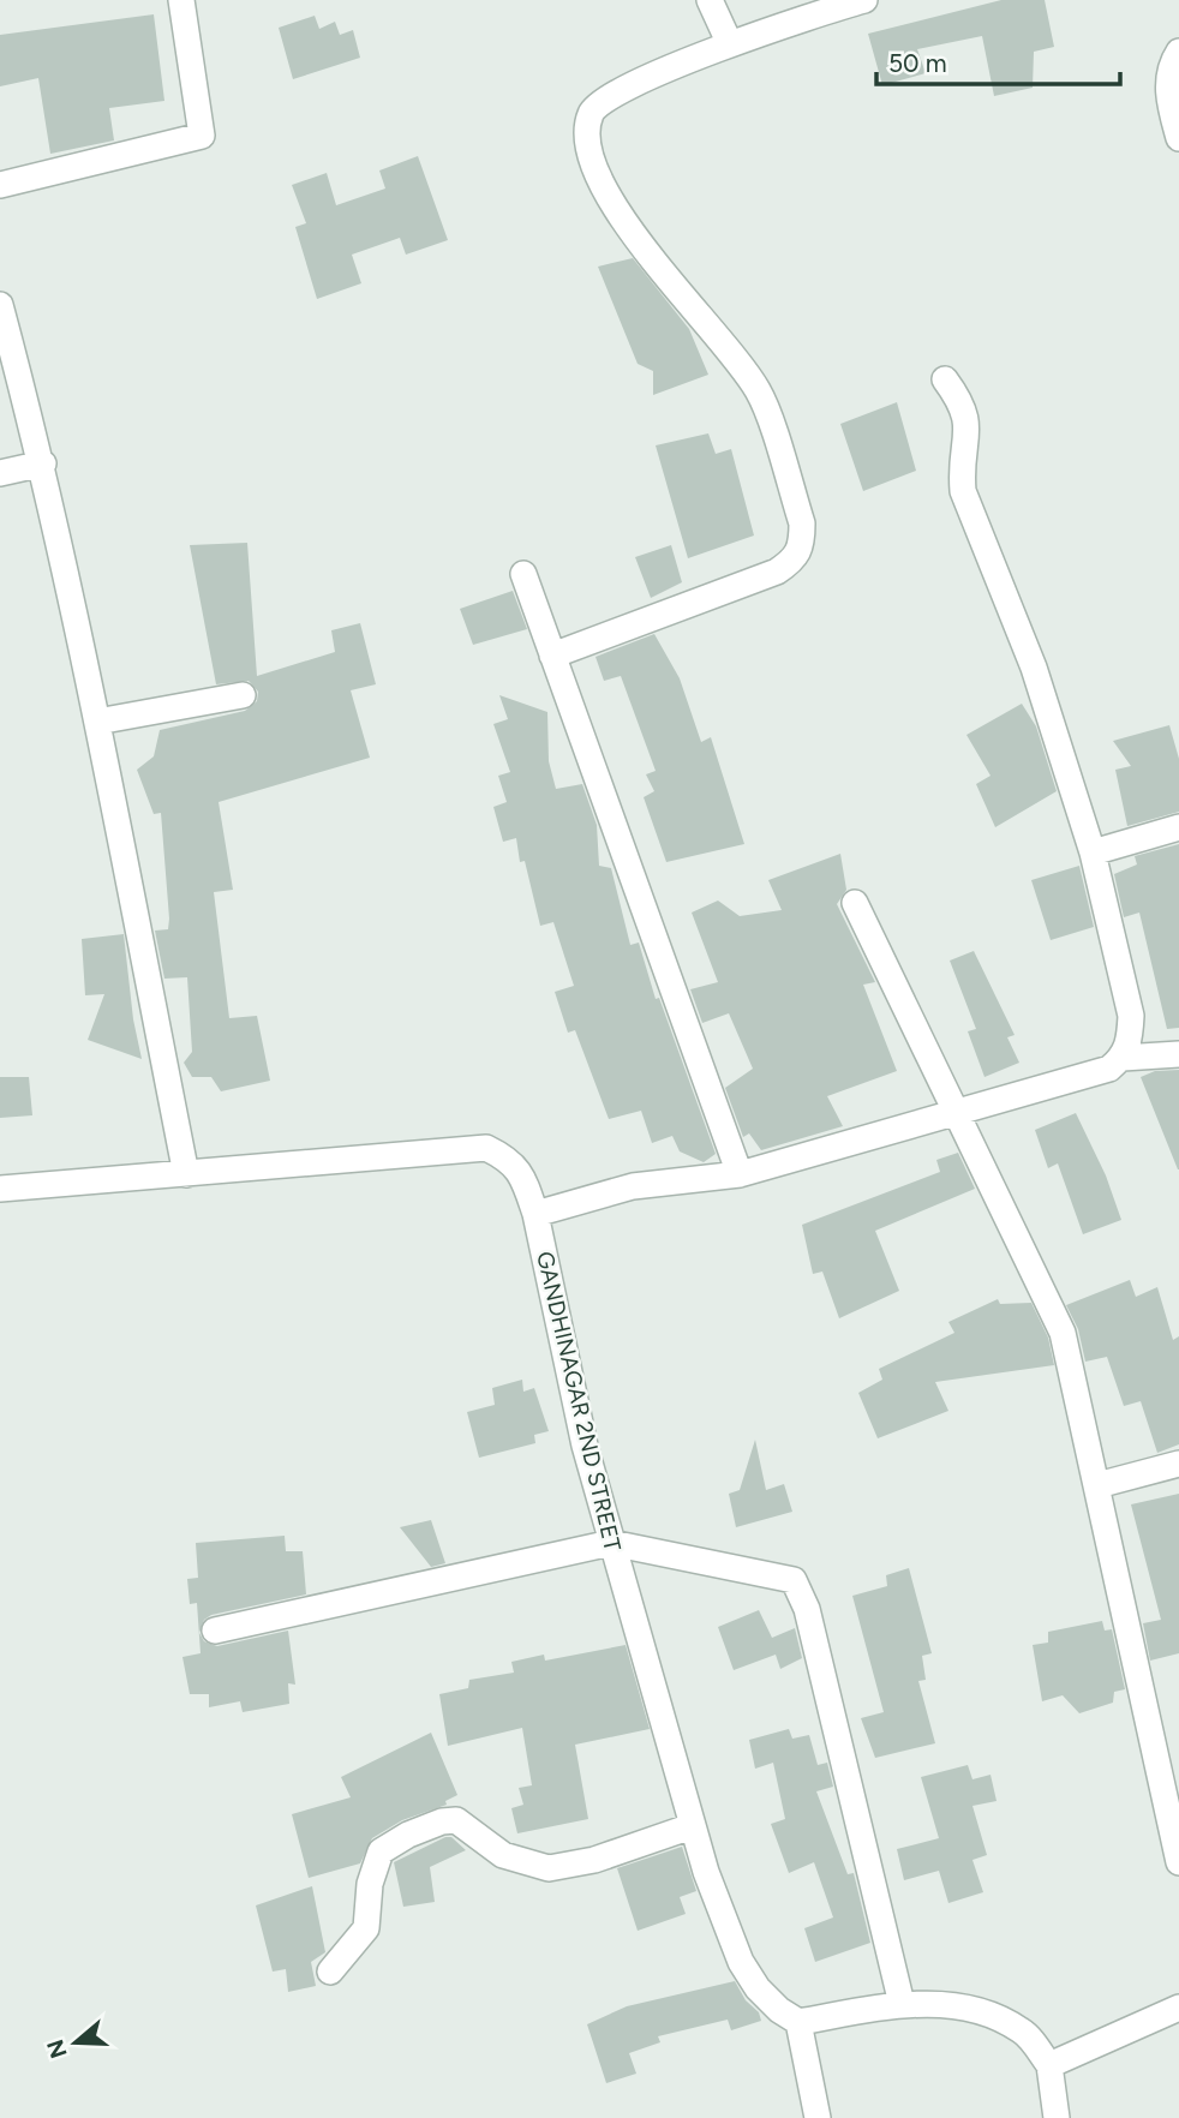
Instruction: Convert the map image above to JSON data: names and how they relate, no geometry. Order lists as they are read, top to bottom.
{
  "streets": {
    "street": ["GANDHINAGAR 2ND STREET"]
  },
  "scale_bar": "50 m",
  "north": "left"
}
